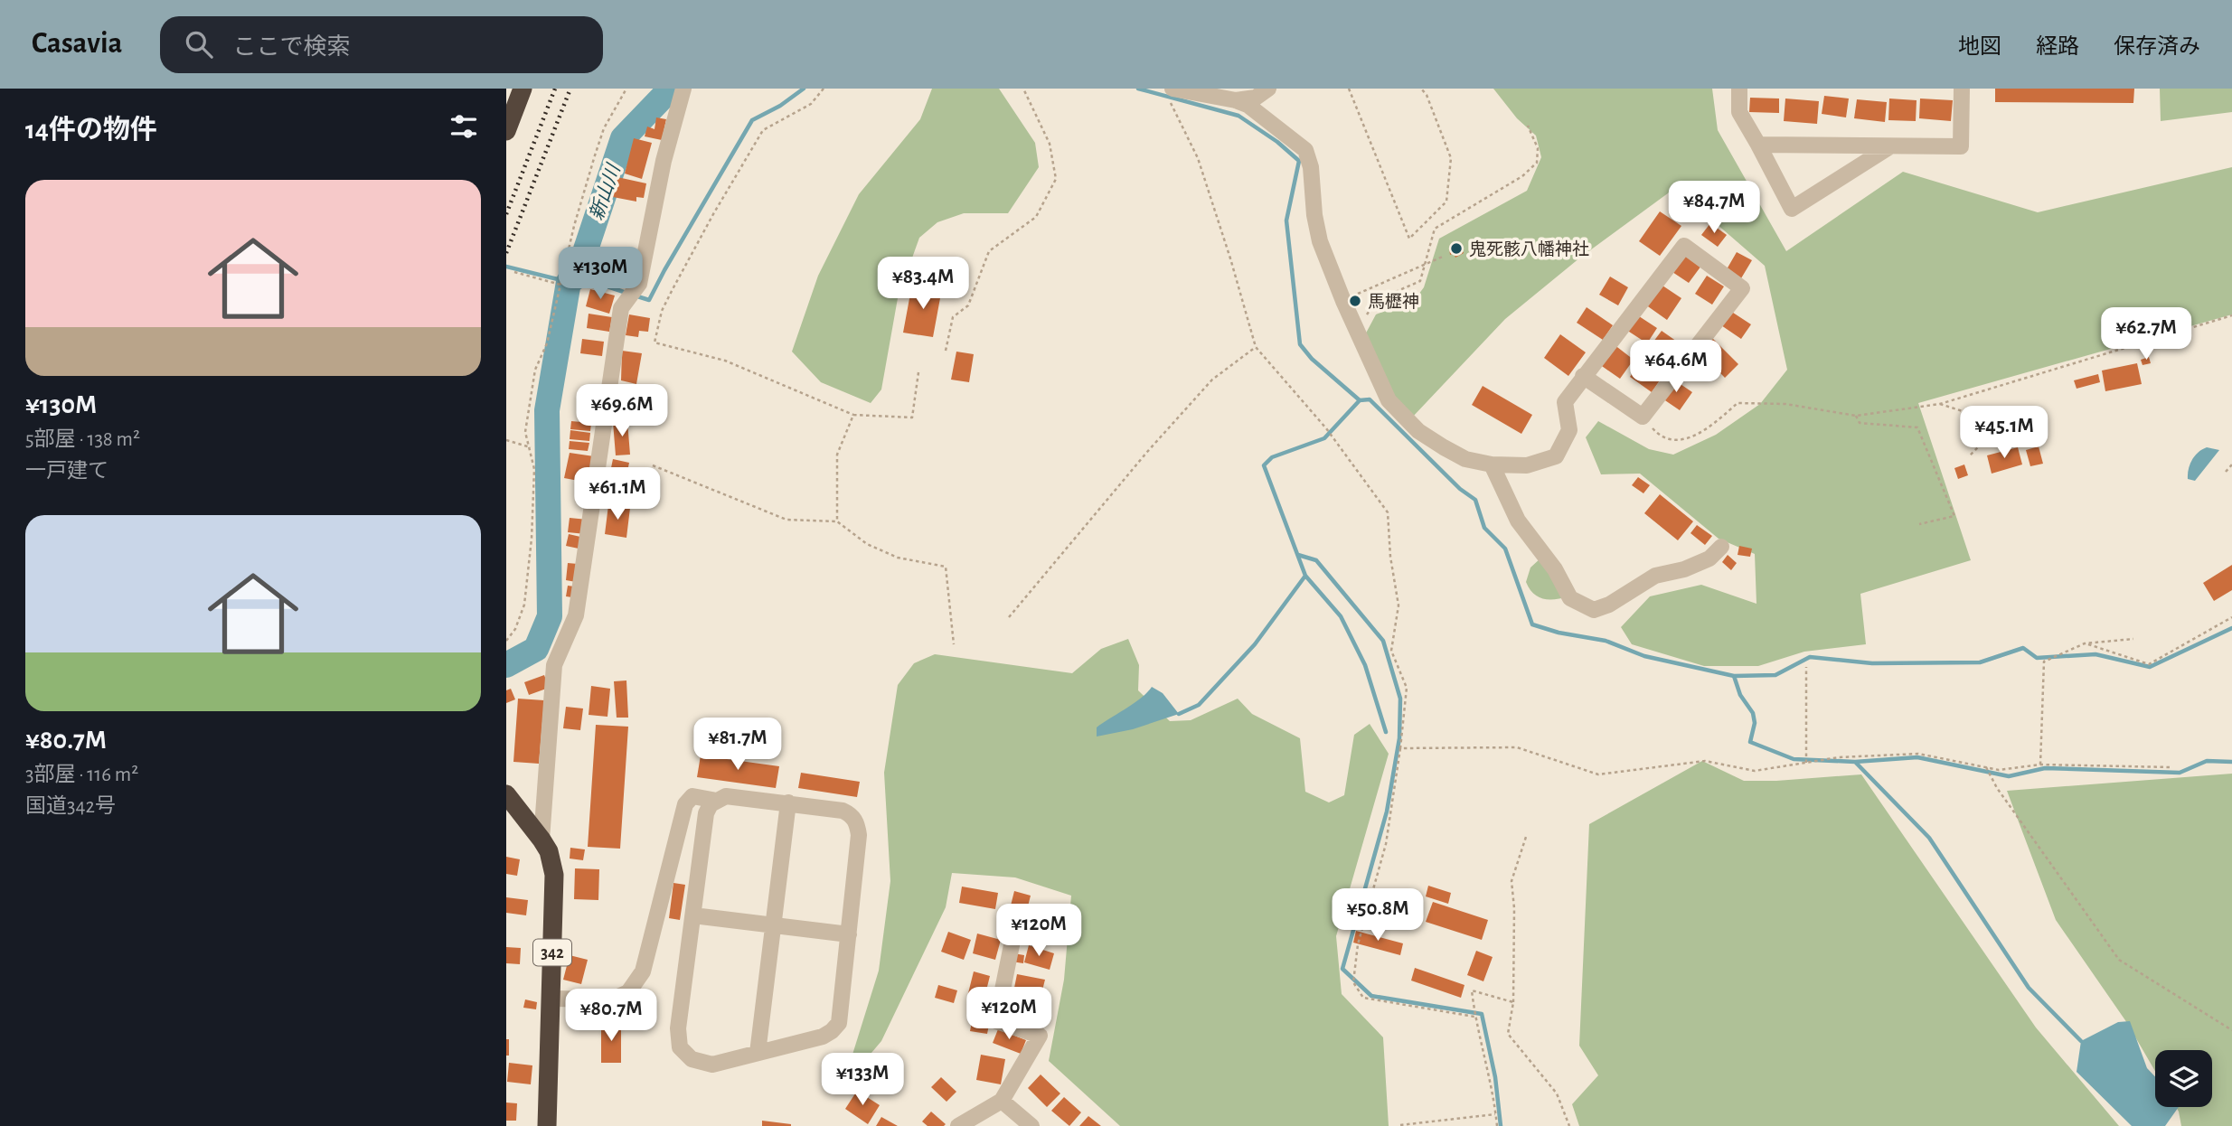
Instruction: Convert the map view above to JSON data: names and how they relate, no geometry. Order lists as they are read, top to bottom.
{
  "streets": {
    "highway": ["342"]
  },
  "water": ["新山川"],
  "places": ["鬼死骸八幡神社", "馬櫪神"],
  "page": {
    "header": "Casavia",
    "search": "ここで検索",
    "nav": ["地図", "経路", "保存済み"],
    "heading": "14件の物件",
    "list": [
      {
        "name": "¥130M",
        "note": "5部屋 · 138 m² · 一戸建て"
      },
      {
        "name": "¥80.7M",
        "note": "3部屋 · 116 m² · 国道342号"
      }
    ],
    "price": [
      "¥84.7M",
      "¥130M",
      "¥83.4M",
      "¥62.7M",
      "¥64.6M",
      "¥69.6M",
      "¥45.1M",
      "¥61.1M",
      "¥81.7M",
      "¥50.8M",
      "¥120M",
      "¥120M",
      "¥80.7M",
      "¥133M"
    ]
  }
}
